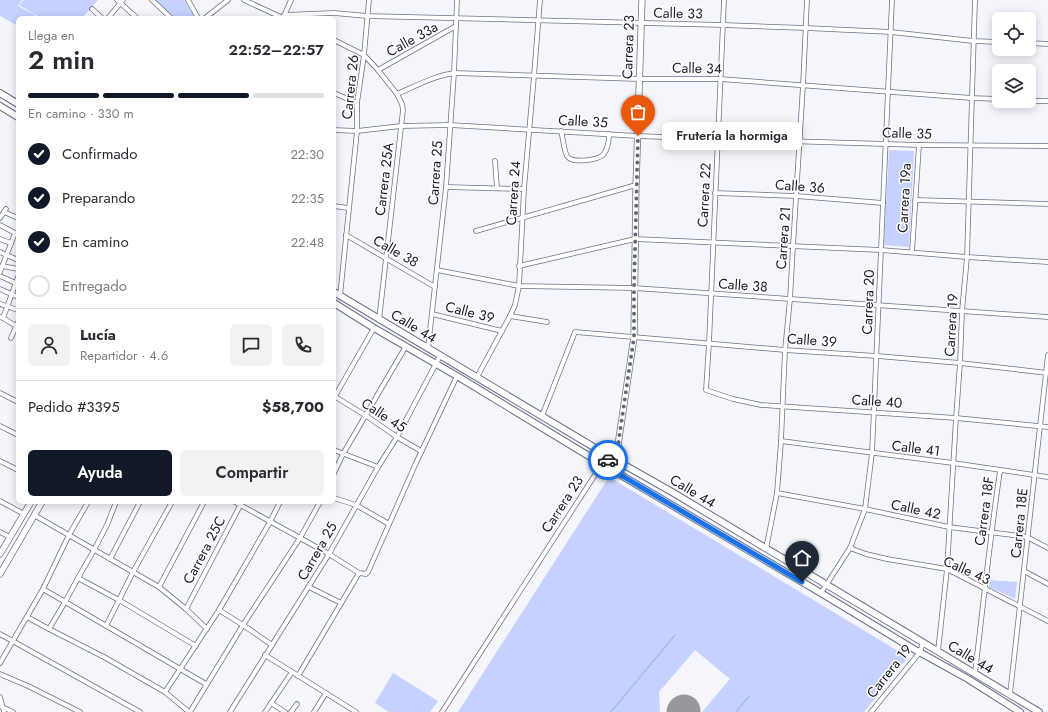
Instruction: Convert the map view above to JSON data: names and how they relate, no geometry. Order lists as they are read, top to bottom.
{
  "streets": {
    "main road": ["Calle 44"],
    "street": [
      "Calle 33",
      "Calle 33a",
      "Carrera 23",
      "Calle 34",
      "Carrera 26",
      "Calle 35",
      "Carrera 25",
      "Carrera 25A",
      "Calle 36",
      "Carrera 24",
      "Carrera 22",
      "Carrera 19a",
      "Carrera 21",
      "Calle 38",
      "Carrera 20",
      "Calle 39",
      "Carrera 19",
      "Calle 40",
      "Calle 45",
      "Calle 41",
      "Calle 42",
      "Carrera 18F",
      "Carrera 18E",
      "Carrera 25C",
      "Calle 43"
    ]
  },
  "crossings": [
    ["Calle 33", "Carrera 23"],
    ["Calle 33", "Carrera 26"],
    ["Calle 33", "Carrera 25"],
    ["Calle 33", "Carrera 24"],
    ["Calle 33", "Carrera 22"],
    ["Calle 33", "Carrera 21"],
    ["Calle 33", "Carrera 20"],
    ["Calle 33", "Carrera 19"],
    ["Calle 33a", "Carrera 25"],
    ["Calle 33a", "Carrera 25A"],
    ["Carrera 23", "Calle 34"],
    ["Carrera 23", "Calle 35"],
    ["Carrera 23", "Calle 38"],
    ["Carrera 23", "Calle 39"],
    ["Carrera 23", "Calle 44"],
    ["Calle 34", "Carrera 25"],
    ["Calle 34", "Carrera 25A"],
    ["Calle 34", "Carrera 24"],
    ["Calle 34", "Carrera 22"],
    ["Calle 34", "Carrera 21"],
    ["Calle 34", "Carrera 20"],
    ["Calle 34", "Carrera 19"],
    ["Carrera 26", "Calle 35"],
    ["Carrera 26", "Carrera 25A"],
    ["Carrera 26", "Calle 38"],
    ["Carrera 26", "Calle 44"],
    ["Calle 35", "Carrera 25"],
    ["Calle 35", "Carrera 25A"],
    ["Calle 35", "Carrera 24"],
    ["Calle 35", "Carrera 22"],
    ["Calle 35", "Carrera 19a"],
    ["Calle 35", "Carrera 21"],
    ["Calle 35", "Carrera 20"],
    ["Calle 35", "Carrera 19"],
    ["Carrera 25", "Calle 38"],
    ["Carrera 25", "Calle 39"],
    ["Carrera 25", "Calle 44"],
    ["Carrera 25", "Calle 45"],
    ["Carrera 25A", "Calle 38"],
    ["Carrera 25A", "Calle 44"],
    ["Calle 36", "Carrera 22"],
    ["Calle 36", "Carrera 21"],
    ["Calle 36", "Carrera 20"],
    ["Carrera 24", "Calle 38"],
    ["Carrera 24", "Calle 39"],
    ["Carrera 24", "Calle 44"],
    ["Carrera 22", "Calle 38"],
    ["Carrera 22", "Calle 39"],
    ["Carrera 22", "Calle 40"],
    ["Carrera 21", "Calle 38"],
    ["Carrera 21", "Calle 39"],
    ["Carrera 21", "Calle 44"],
    ["Carrera 21", "Calle 40"],
    ["Carrera 21", "Calle 41"],
    ["Carrera 21", "Calle 42"],
    ["Calle 38", "Carrera 20"],
    ["Calle 38", "Carrera 19"],
    ["Carrera 20", "Calle 39"],
    ["Carrera 20", "Calle 44"],
    ["Carrera 20", "Calle 40"],
    ["Carrera 20", "Calle 41"],
    ["Carrera 20", "Calle 42"],
    ["Carrera 20", "Calle 43"],
    ["Calle 39", "Carrera 19"],
    ["Calle 39", "Calle 44"],
    ["Calle 39", "Carrera 18E"],
    ["Carrera 19", "Calle 44"],
    ["Carrera 19", "Calle 40"],
    ["Carrera 19", "Calle 41"],
    ["Carrera 19", "Calle 42"],
    ["Carrera 19", "Calle 43"],
    ["Calle 44", "Carrera 18F"],
    ["Calle 44", "Carrera 18E"],
    ["Calle 40", "Carrera 18E"],
    ["Calle 41", "Carrera 18F"],
    ["Calle 41", "Carrera 18E"],
    ["Calle 42", "Carrera 18F"],
    ["Calle 42", "Carrera 18E"],
    ["Carrera 18F", "Calle 43"],
    ["Carrera 18E", "Calle 43"]
  ],
  "places": ["Frutería la hormiga"],
  "page": {
    "heading": ["2 min", "Llega en", "22:52–22:57"],
    "panel": [
      "Lucía",
      "Repartidor · 4.6",
      "Pedido #3395",
      "$58,700"
    ],
    "bar": "En camino · 330 m",
    "bubble": "Frutería la hormiga",
    "list": [
      ["Confirmado", "22:30"],
      ["Preparando", "22:35"],
      ["En camino", "22:48"],
      "Entregado"
    ],
    "buttons": ["Ayuda", "Compartir"]
  }
}
